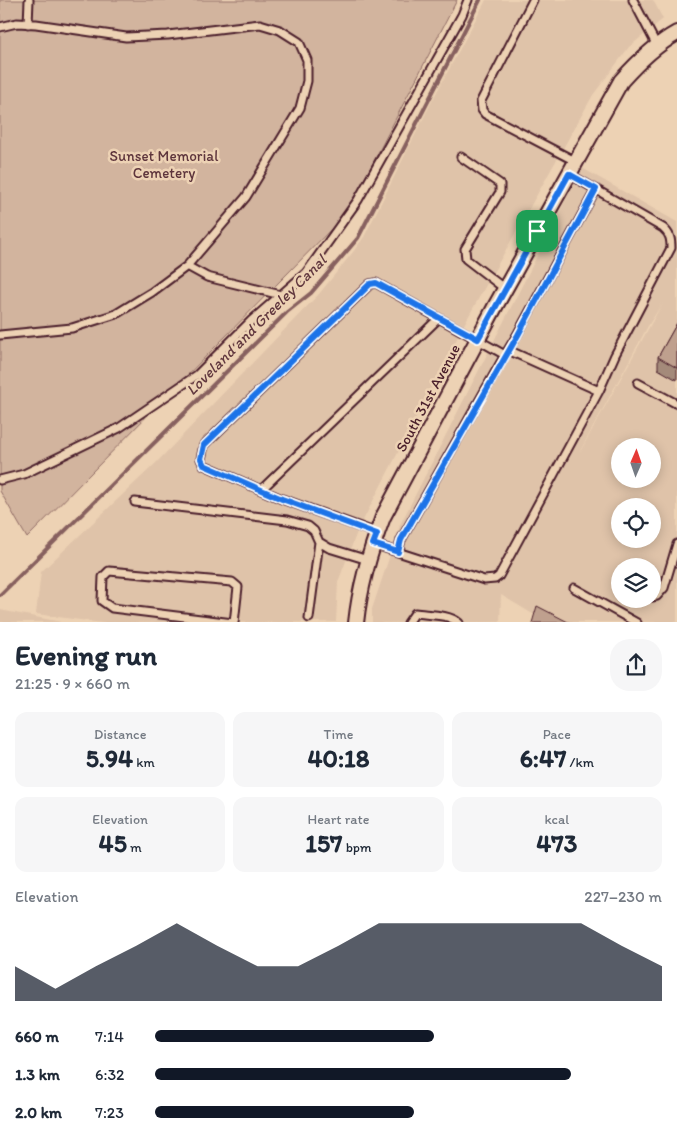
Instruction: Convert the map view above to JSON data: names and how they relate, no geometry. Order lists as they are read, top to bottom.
{
  "streets": {
    "street": ["South 31st Avenue"]
  },
  "water": ["Loveland and Greeley Canal"],
  "parks": ["Sunset Memorial Cemetery"],
  "north": "top",
  "page": {
    "heading": ["Evening run", "21:25 · 9 × 660 m"],
    "stats": [
      ["Distance", "5.94 km"],
      ["Time", "40:18"],
      ["Pace", "6:47 /km"],
      ["Elevation", "45 m"],
      ["Heart rate", "157 bpm"],
      ["kcal", "473"]
    ],
    "chart": ["Elevation", "227–230 m"],
    "list": [
      {
        "name": "660 m",
        "note": "7:14"
      },
      {
        "name": "1.3 km",
        "note": "6:32"
      },
      {
        "name": "2.0 km",
        "note": "7:23"
      }
    ]
  }
}
